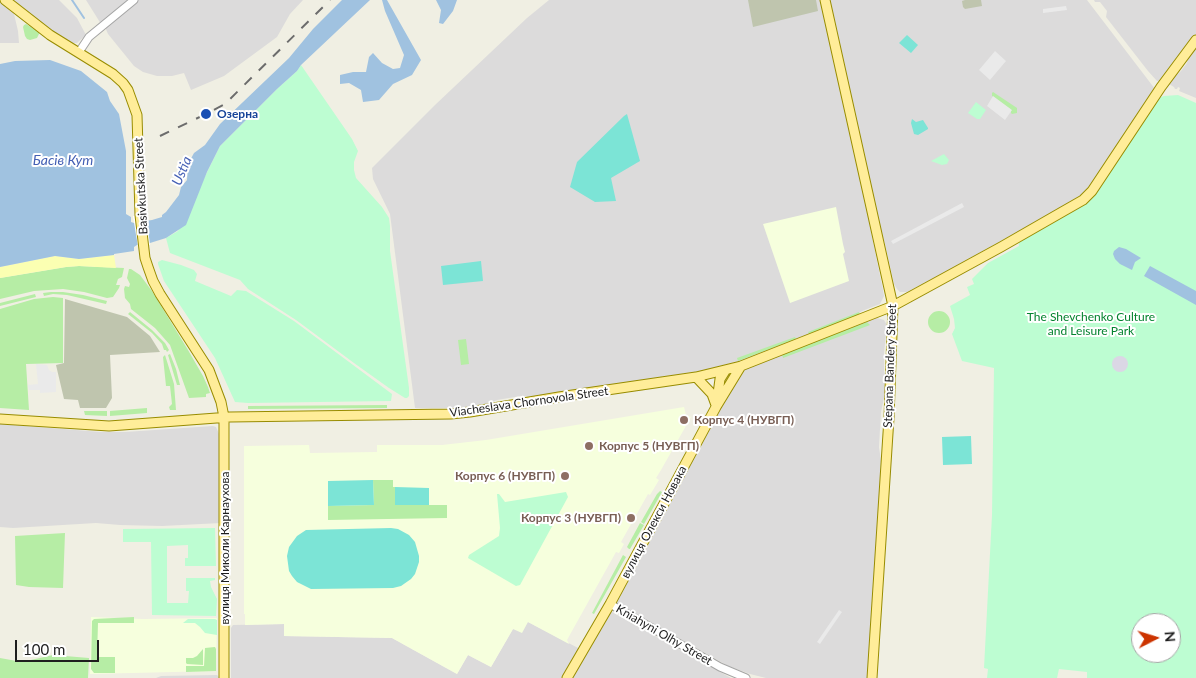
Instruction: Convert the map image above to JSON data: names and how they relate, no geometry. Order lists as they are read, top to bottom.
{
  "streets": {
    "main road": [
      "Basivkutska Street",
      "Stepana Bandery Street",
      "Viacheslava Chornovola Street",
      "вулиця Олекси Новака",
      "вулиця Миколи Карнаухова"
    ],
    "street": ["Kniahyni Olhy Street"]
  },
  "crossings": [
    ["Basivkutska Street", "Viacheslava Chornovola Street"],
    ["Basivkutska Street", "вулиця Миколи Карнаухова"],
    ["Stepana Bandery Street", "Viacheslava Chornovola Street"],
    ["Viacheslava Chornovola Street", "вулиця Олекси Новака"],
    ["Viacheslava Chornovola Street", "вулиця Миколи Карнаухова"],
    ["вулиця Олекси Новака", "Kniahyni Olhy Street"]
  ],
  "water": ["Басів Кут", "Ustia"],
  "parks": ["The Shevchenko Culture and Leisure Park"],
  "places": [
    "Озерна",
    "Корпус 4 (НУВГП)",
    "Корпус 5 (НУВГП)",
    "Корпус 6 (НУВГП)",
    "Корпус 3 (НУВГП)"
  ],
  "scale_bar": "100 m",
  "north": "right"
}
